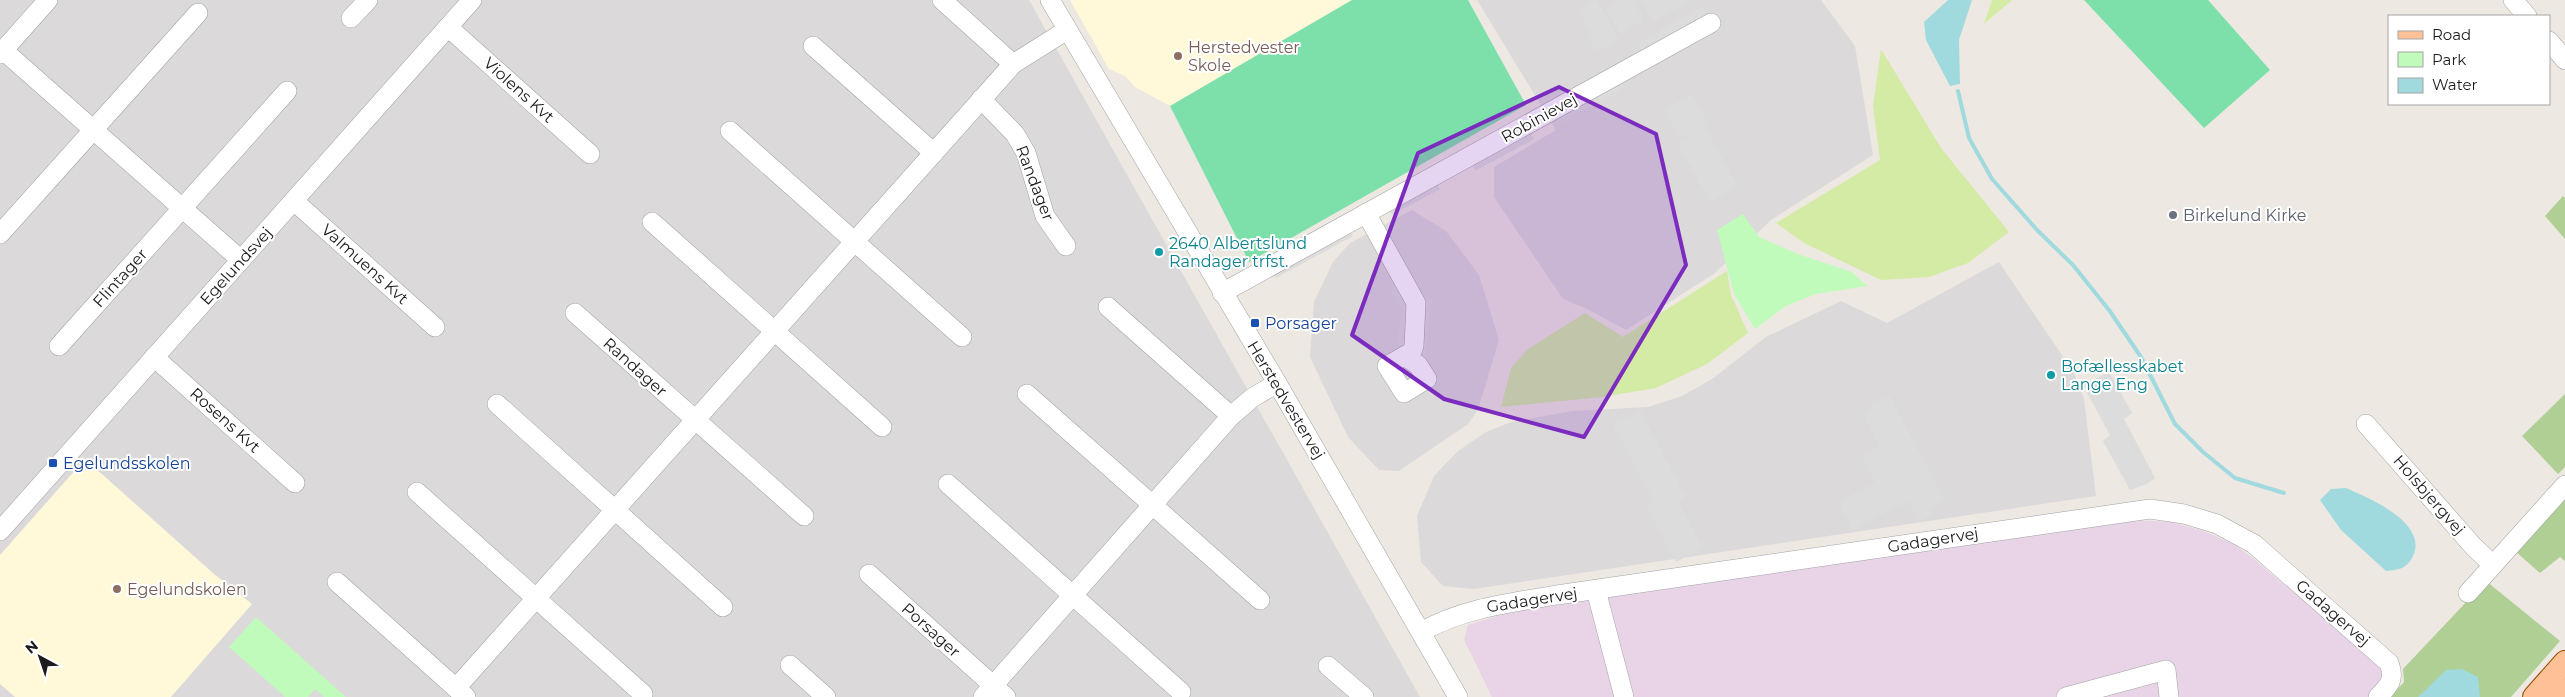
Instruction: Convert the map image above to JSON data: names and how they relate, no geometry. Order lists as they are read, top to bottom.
{
  "streets": {
    "street": [
      "Violens Kvt",
      "Robinievej",
      "Randager",
      "Valmuens Kvt",
      "Egelundsvej",
      "Flintager",
      "Herstedvestervej",
      "Rosens Kvt",
      "Holsbjergvej",
      "Gadagervej",
      "Porsager"
    ]
  },
  "crossings": [
    ["Violens Kvt", "Egelundsvej"],
    ["Robinievej", "Herstedvestervej"],
    ["Valmuens Kvt", "Egelundsvej"],
    ["Egelundsvej", "Rosens Kvt"],
    ["Herstedvestervej", "Gadagervej"],
    ["Herstedvestervej", "Porsager"]
  ],
  "places": {
    "other": [
      "Herstedvester Skole",
      "Birkelund Kirke",
      "2640 Albertslund Randager trfst.",
      "Bofællesskabet Lange Eng",
      "Egelundskolen"
    ],
    "transit": ["Porsager", "Egelundsskolen"]
  },
  "legend": ["Road", "Park", "Water"],
  "north": "top left"
}
